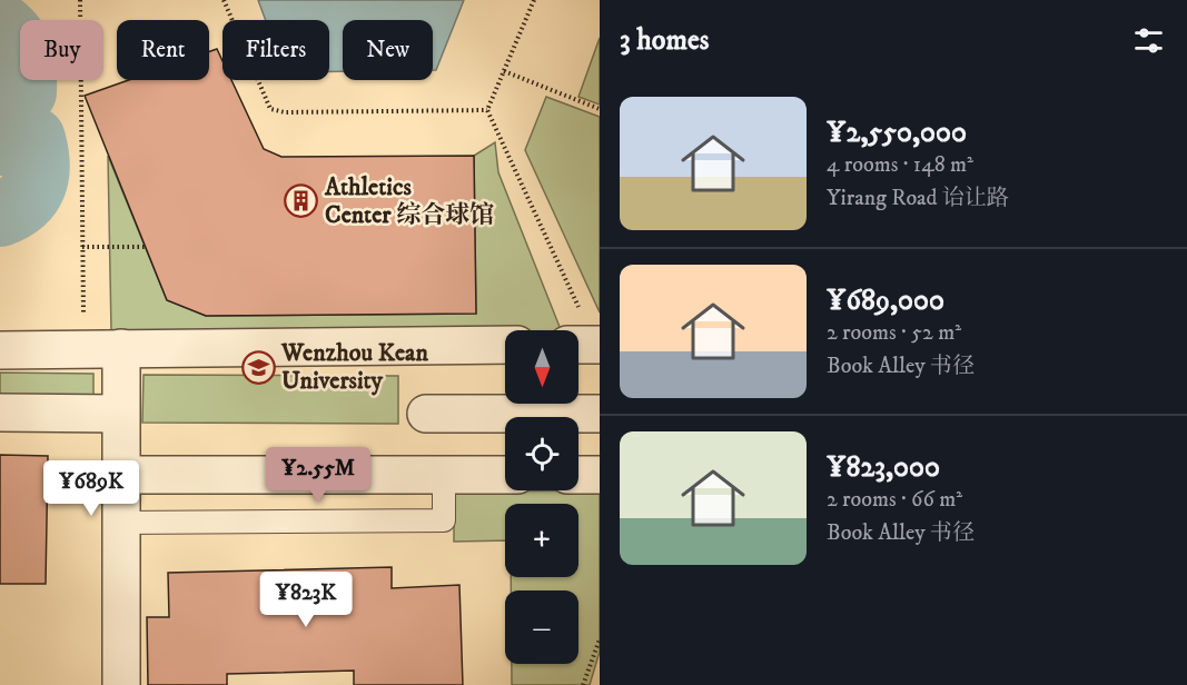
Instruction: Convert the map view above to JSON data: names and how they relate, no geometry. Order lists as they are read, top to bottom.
{
  "places": {
    "building": ["Athletics Center 综合球馆"],
    "school or university": ["Wenzhou Kean University"]
  },
  "north": "bottom",
  "page": {
    "heading": "3 homes",
    "chip": [
      "Buy",
      "Rent",
      "Filters",
      "New"
    ],
    "list": [
      {
        "name": "¥2,550,000",
        "note": "4 rooms · 148 m² · Yirang Road 诒让路"
      },
      {
        "name": "¥689,000",
        "note": "2 rooms · 52 m² · Book Alley 书径"
      },
      {
        "name": "¥823,000",
        "note": "2 rooms · 66 m² · Book Alley 书径"
      }
    ],
    "map_buttons": ["+", "−"],
    "price": ["¥2.55M", "¥689K", "¥823K"]
  }
}
